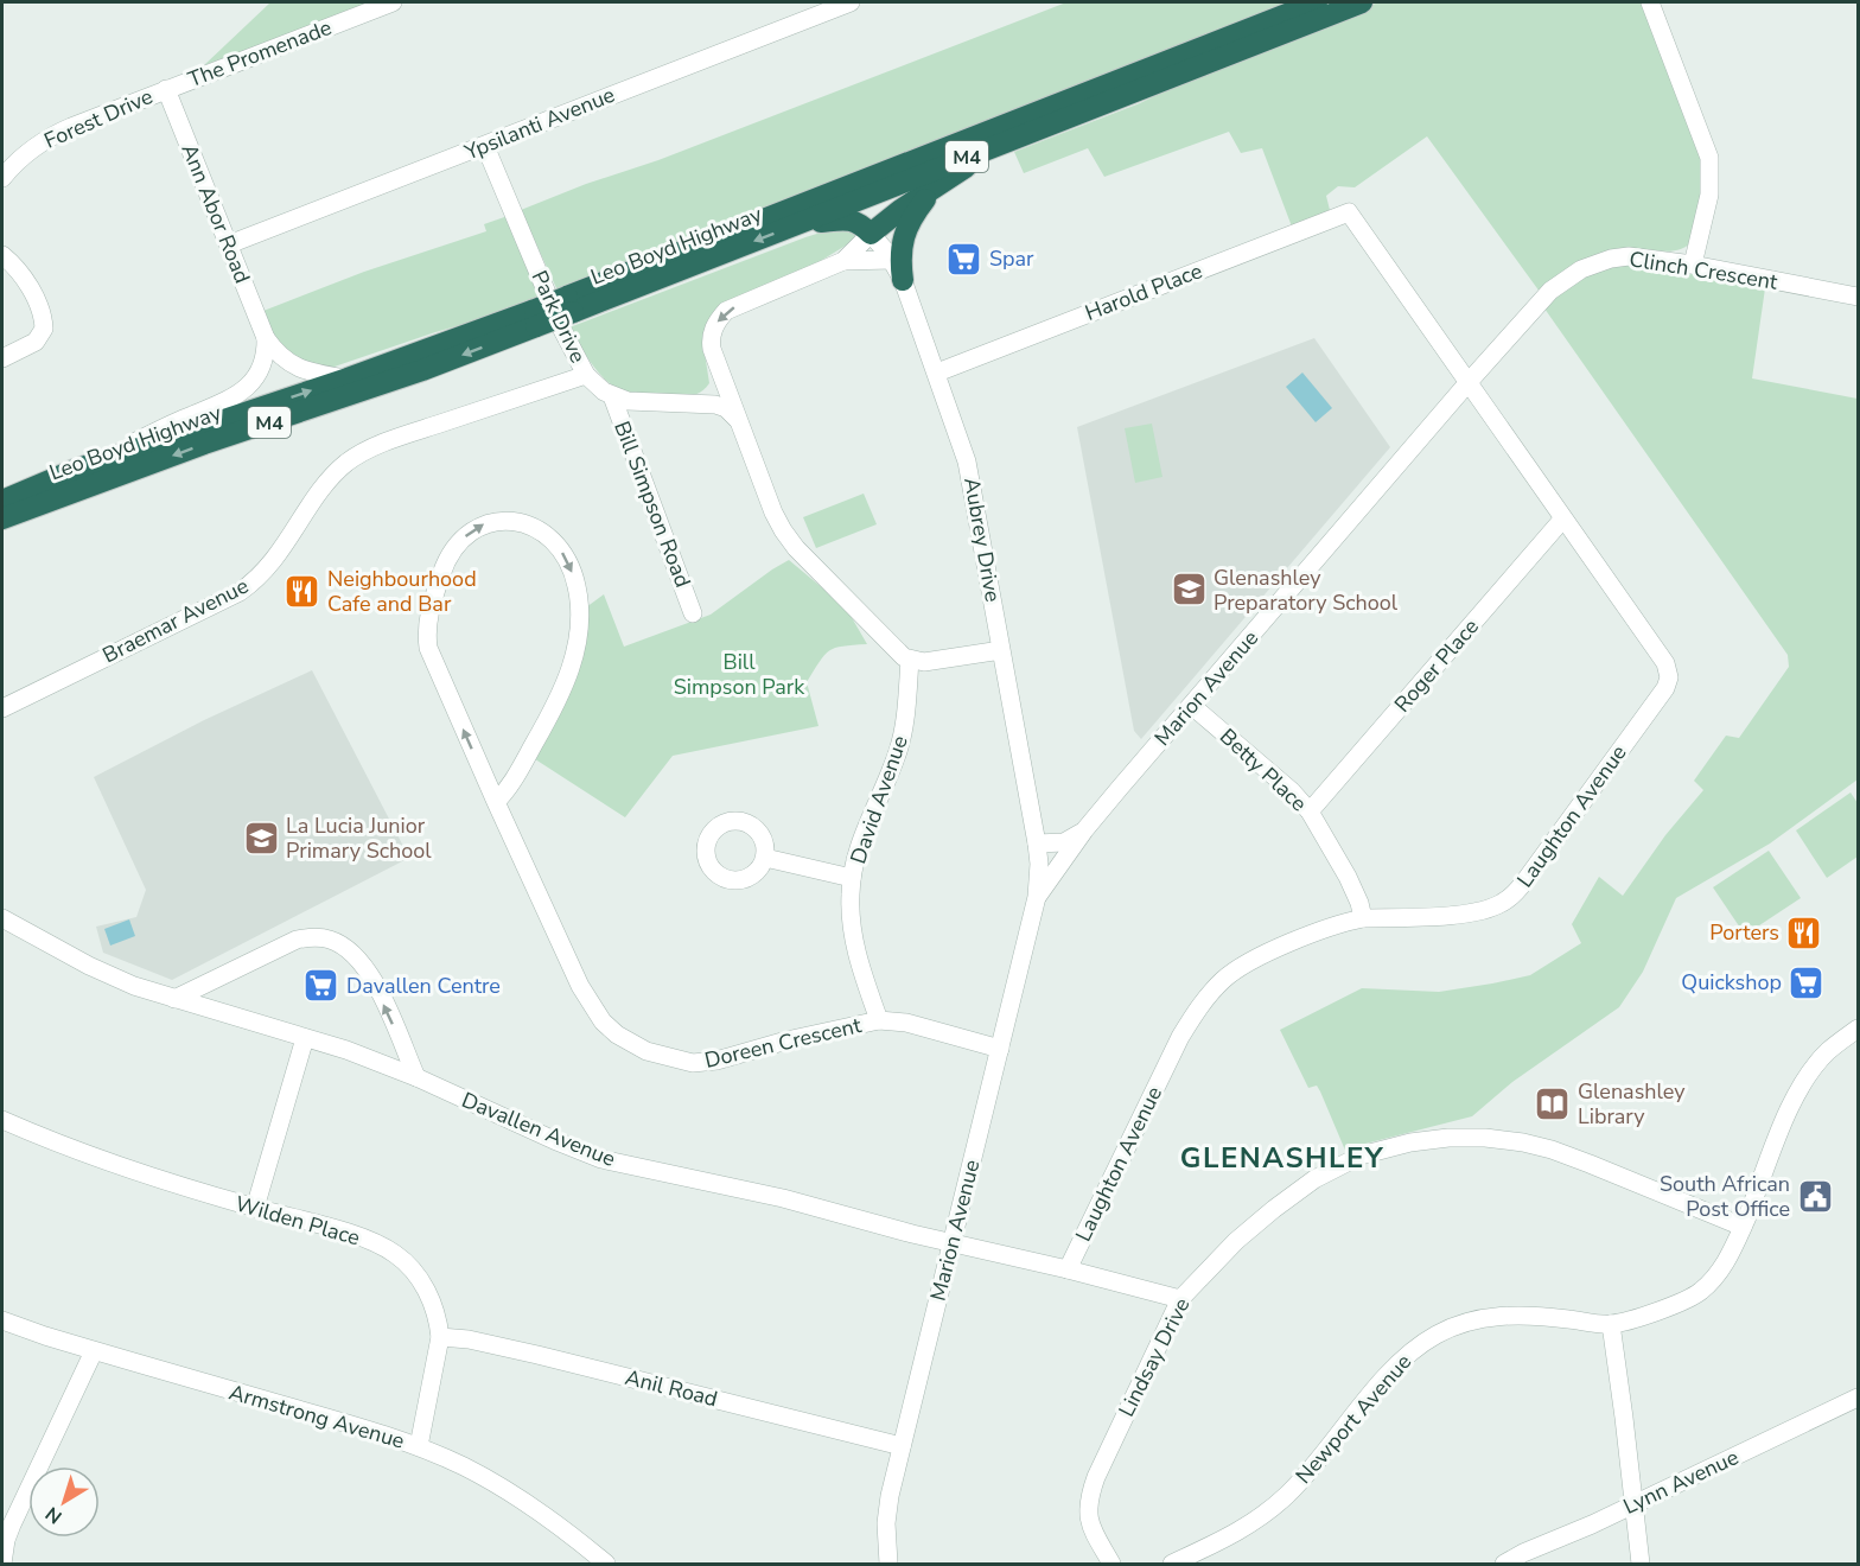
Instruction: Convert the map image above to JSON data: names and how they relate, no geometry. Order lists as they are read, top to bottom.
{
  "streets": {
    "highway": ["M4", "Leo Boyd Highway"],
    "street": [
      "The Promenade",
      "Forest Drive",
      "Ypsilanti Avenue",
      "Ann Abor Road",
      "Clinch Crescent",
      "Harold Place",
      "Park Drive",
      "Bill Simpson Road",
      "Aubrey Drive",
      "Braemar Avenue",
      "Roger Place",
      "Marion Avenue",
      "Betty Place",
      "David Avenue",
      "Laughton Avenue",
      "Doreen Crescent",
      "Davallen Avenue",
      "Wilden Place",
      "Lindsay Drive",
      "Anil Road",
      "Armstrong Avenue",
      "Newport Avenue",
      "Lynn Avenue"
    ]
  },
  "crossings": [
    ["The Promenade", "Forest Drive"],
    ["The Promenade", "Ann Abor Road"],
    ["Forest Drive", "Ann Abor Road"],
    ["Ypsilanti Avenue", "Ann Abor Road"],
    ["Ypsilanti Avenue", "Park Drive"],
    ["Ann Abor Road", "Leo Boyd Highway"],
    ["Clinch Crescent", "Marion Avenue"],
    ["Clinch Crescent", "Laughton Avenue"],
    ["Harold Place", "Aubrey Drive"],
    ["Harold Place", "Laughton Avenue"],
    ["Park Drive", "Bill Simpson Road"],
    ["Park Drive", "Braemar Avenue"],
    ["Aubrey Drive", "Marion Avenue"],
    ["Roger Place", "Betty Place"],
    ["Roger Place", "Laughton Avenue"],
    ["Marion Avenue", "Betty Place"],
    ["Marion Avenue", "Laughton Avenue"],
    ["Marion Avenue", "Doreen Crescent"],
    ["Marion Avenue", "Davallen Avenue"],
    ["Marion Avenue", "Anil Road"],
    ["Betty Place", "Laughton Avenue"],
    ["David Avenue", "Doreen Crescent"],
    ["Laughton Avenue", "Davallen Avenue"],
    ["Davallen Avenue", "Lindsay Drive"],
    ["Wilden Place", "Anil Road"],
    ["Wilden Place", "Armstrong Avenue"],
    ["Lindsay Drive", "Newport Avenue"]
  ],
  "districts": ["GLENASHLEY"],
  "parks": ["Bill Simpson Park"],
  "places": {
    "supermarket": ["Spar", "Quickshop", "Davallen Centre"],
    "school or university": ["Glenashley Preparatory School", "La Lucia Junior Primary School"],
    "restaurant": ["Neighbourhood Cafe and Bar", "Porters"],
    "library": ["Glenashley Library"],
    "public building": ["South African Post Office"]
  },
  "north": "bottom left"
}
